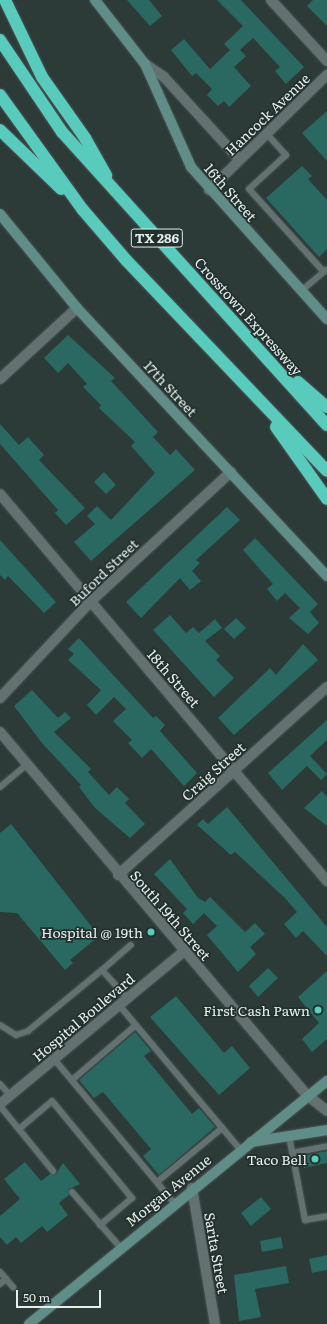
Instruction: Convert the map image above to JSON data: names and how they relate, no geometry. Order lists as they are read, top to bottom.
{
  "streets": {
    "highway": ["TX 286", "Crosstown Expressway"],
    "main road": ["16th Street", "17th Street", "Morgan Avenue"],
    "street": [
      "Hancock Avenue",
      "Buford Street",
      "18th Street",
      "Craig Street",
      "South 19th Street",
      "Hospital Boulevard",
      "Sarita Street"
    ]
  },
  "crossings": [
    ["Hancock Avenue", "16th Street"],
    ["17th Street", "Buford Street"],
    ["Buford Street", "18th Street"],
    ["18th Street", "Craig Street"],
    ["Craig Street", "South 19th Street"],
    ["South 19th Street", "Hospital Boulevard"],
    ["South 19th Street", "Morgan Avenue"],
    ["Morgan Avenue", "Sarita Street"]
  ],
  "places": ["Hospital @ 19th", "First Cash Pawn", "Taco Bell"],
  "scale_bar": "50 m"
}
